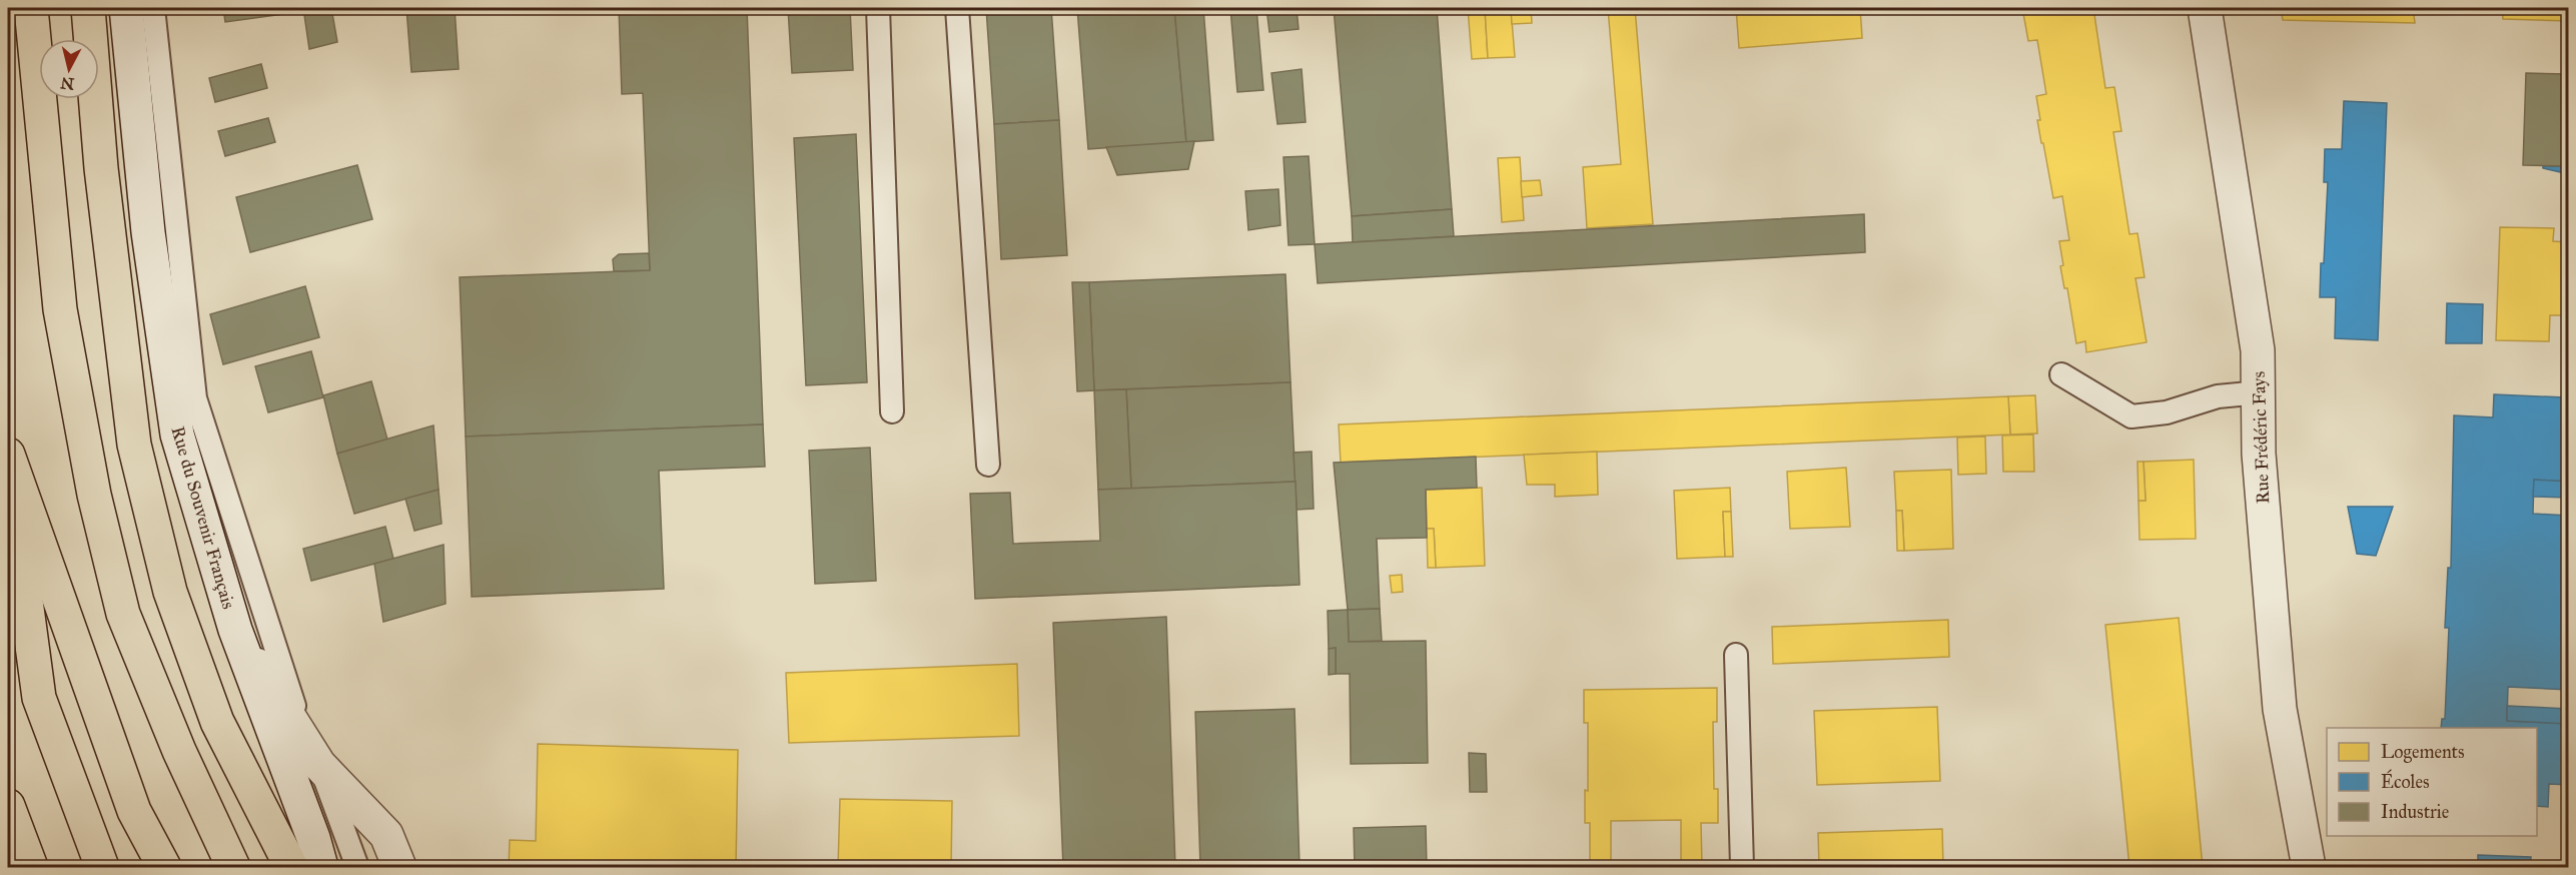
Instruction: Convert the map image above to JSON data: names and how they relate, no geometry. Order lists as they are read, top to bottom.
{
  "streets": {
    "street": ["Rue Frédéric Fays", "Rue du Souvenir Français"]
  },
  "legend": ["Logements", "Écoles", "Industrie"],
  "north": "bottom"
}
